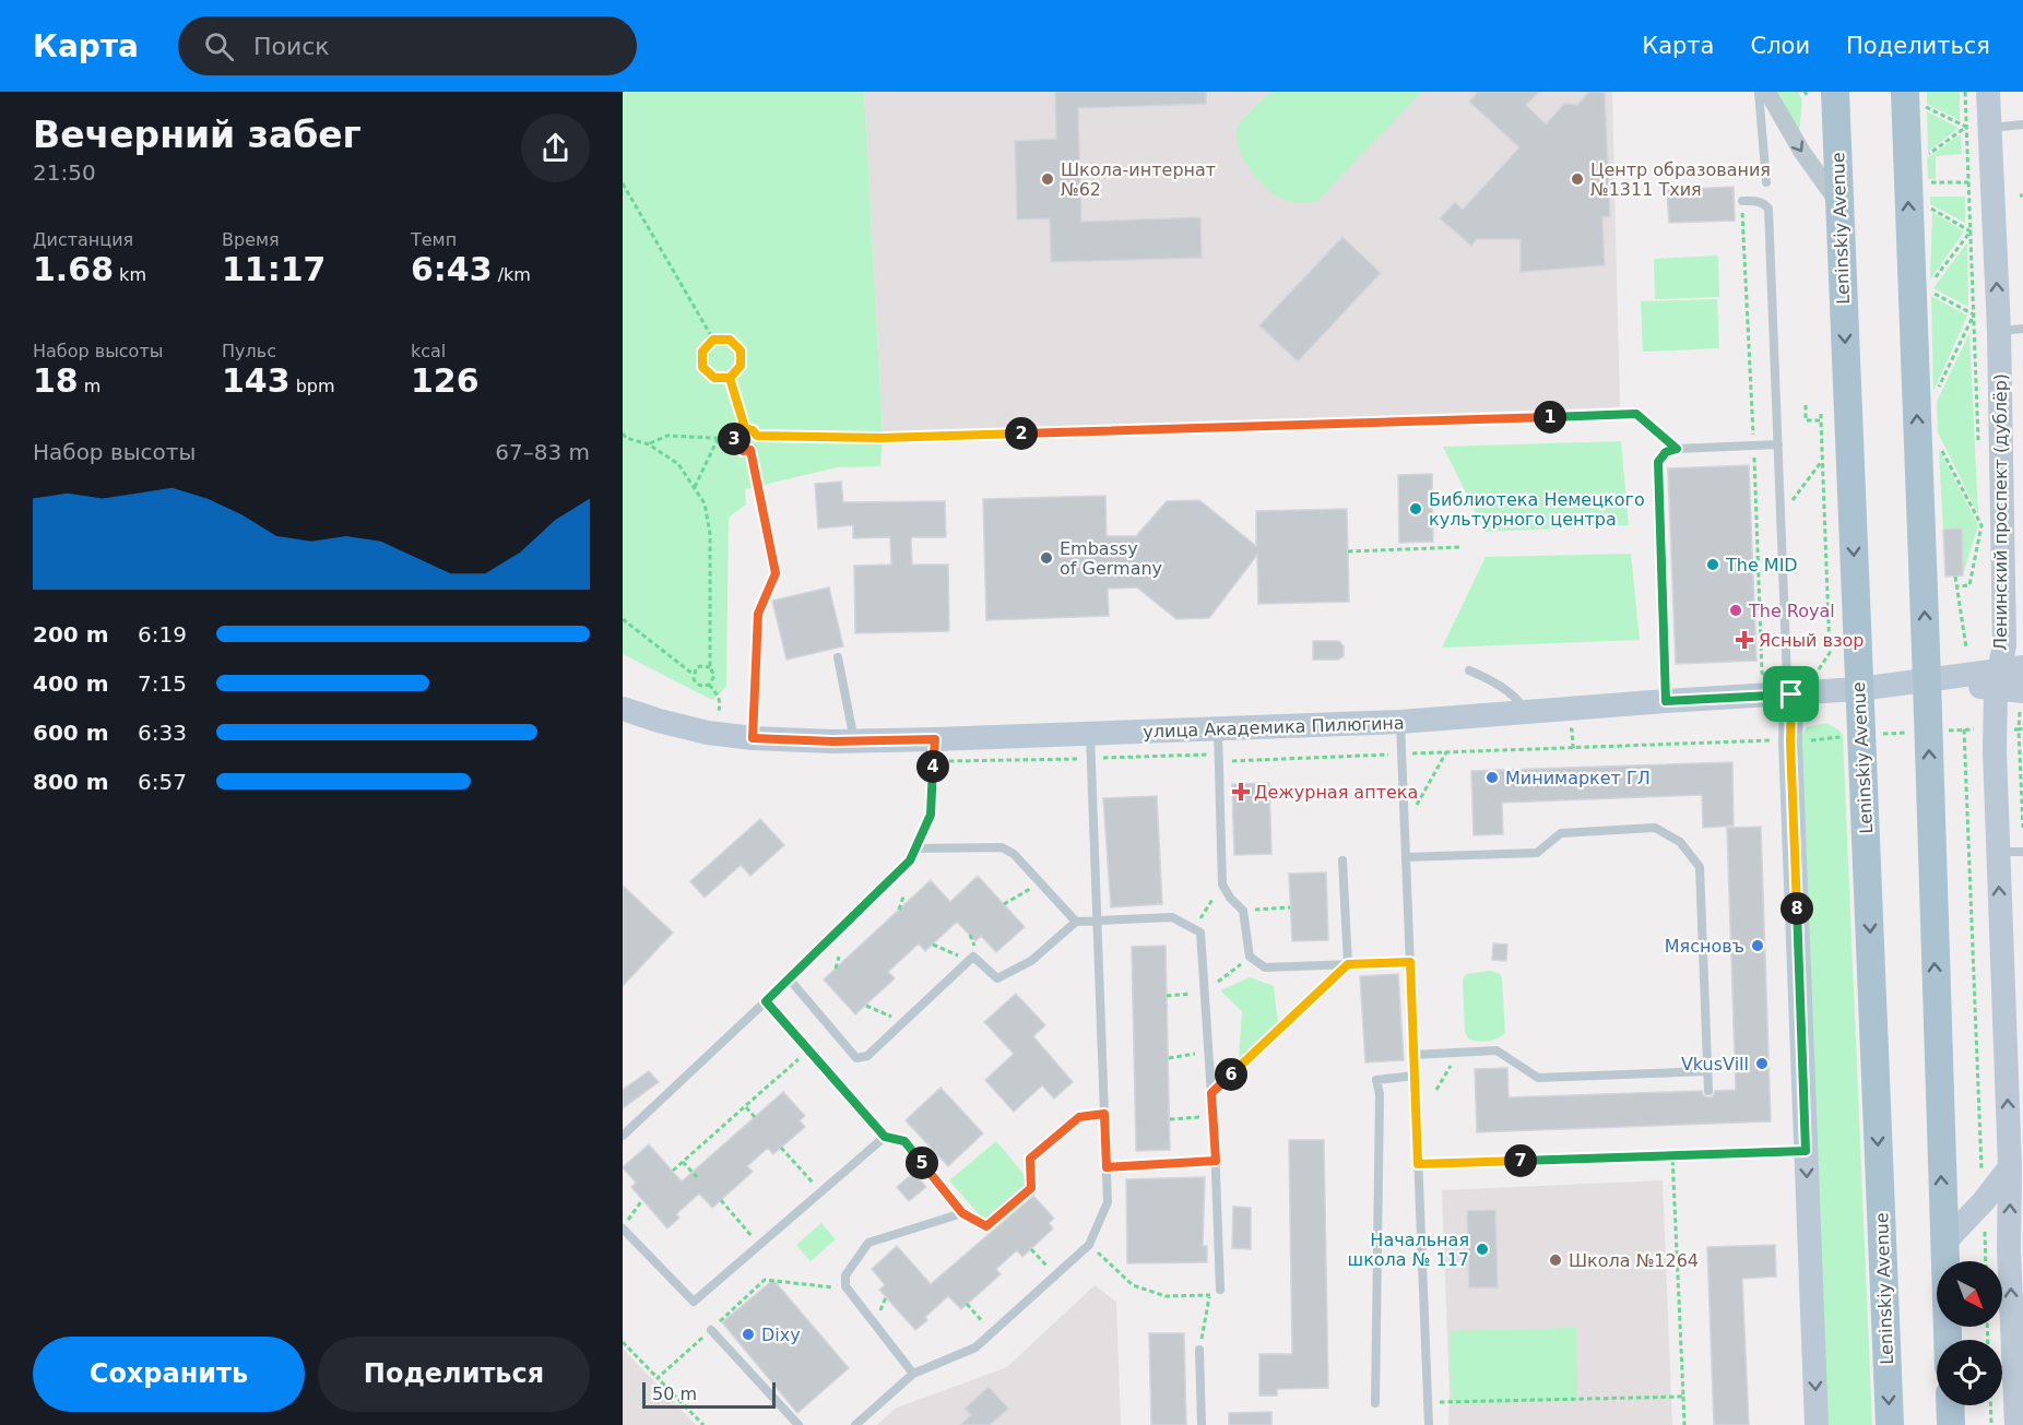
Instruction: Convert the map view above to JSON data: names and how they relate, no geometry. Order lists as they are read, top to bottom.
{
  "streets": {
    "main road": ["Leninskiy Avenue"],
    "street": ["Ленинский проспект (дублёр)", "улица Академика Пилюгина"]
  },
  "crossings": [
    ["Leninskiy Avenue", "улица Академика Пилюгина"],
    ["Ленинский проспект (дублёр)", "улица Академика Пилюгина"]
  ],
  "places": {
    "other": [
      "Школа-интернат №62",
      "Центр образования №1311 Тхия",
      "Библиотека Немецкого культурного центра",
      "Embassy of Germany",
      "The MID",
      "The Royal",
      "Минимаркет ГЛ",
      "Мясновъ",
      "VkusVill",
      "Начальная школа № 117",
      "Школа №1264",
      "Dixy"
    ],
    "health": ["Ясный взор", "Дежурная аптека"]
  },
  "scale_bar": "50 m",
  "north": "bottom right",
  "page": {
    "header": "Карта",
    "search": "Поиск",
    "nav": ["Карта", "Слои", "Поделиться"],
    "heading": ["Вечерний забег", "21:50"],
    "stats": [
      ["Дистанция", "1.68 km"],
      ["Время", "11:17"],
      ["Темп", "6:43 /km"],
      ["Набор высоты", "18 m"],
      ["Пульс", "143 bpm"],
      ["kcal", "126"]
    ],
    "pins": [
      "1",
      "2",
      "3",
      "4",
      "8",
      "6",
      "7",
      "5"
    ],
    "chart": ["Набор высоты", "67–83 m"],
    "list": [
      {
        "name": "200 m",
        "note": "6:19"
      },
      {
        "name": "400 m",
        "note": "7:15"
      },
      {
        "name": "600 m",
        "note": "6:33"
      },
      {
        "name": "800 m",
        "note": "6:57"
      }
    ],
    "buttons": ["Сохранить", "Поделиться"],
    "scale": "50 m"
  }
}
